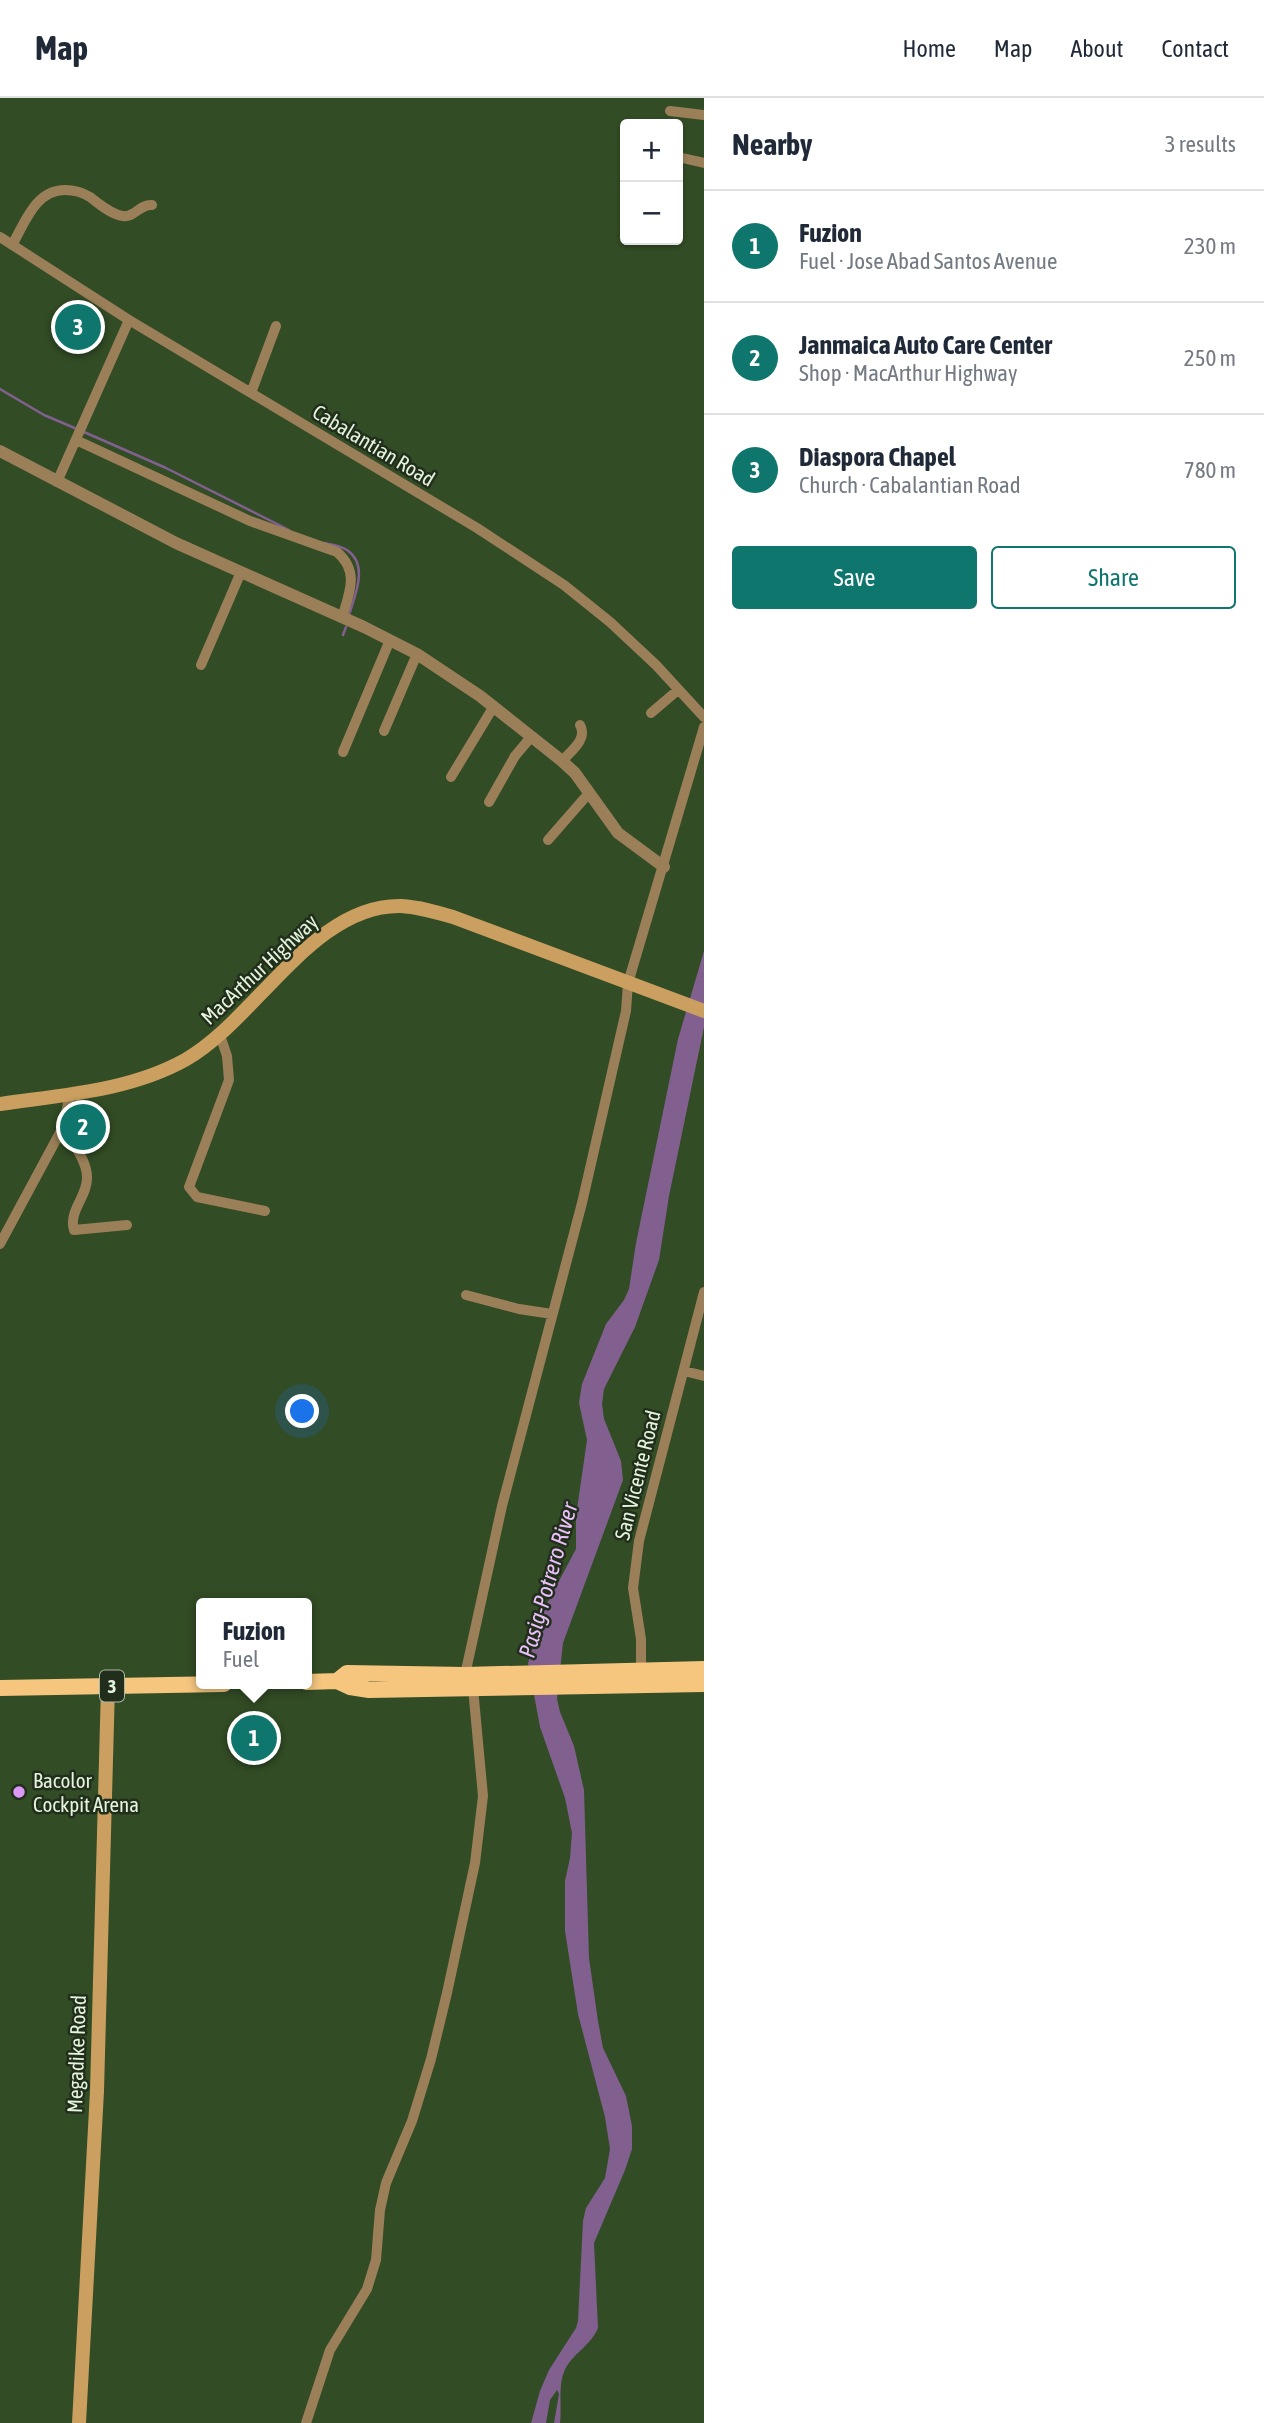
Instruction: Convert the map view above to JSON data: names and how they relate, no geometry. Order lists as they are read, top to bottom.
{
  "streets": {
    "highway": ["3"],
    "main road": ["MacArthur Highway", "Megadike Road"],
    "street": ["Cabalantian Road", "San Vicente Road"]
  },
  "crossings": [
    ["3", "Megadike Road"]
  ],
  "water": ["Pasig-Potrero River"],
  "places": ["Bacolor Cockpit Arena"],
  "page": {
    "header": "Map",
    "nav": [
      "Home",
      "Map",
      "About",
      "Contact"
    ],
    "heading": ["Nearby", "3 results"],
    "map_buttons": ["+", "−"],
    "list": [
      {
        "mark": "1",
        "name": "Fuzion",
        "note": "Fuel · Jose Abad Santos Avenue",
        "value": "230 m"
      },
      {
        "mark": "2",
        "name": "Janmaica Auto Care Center",
        "note": "Shop · MacArthur Highway",
        "value": "250 m"
      },
      {
        "mark": "3",
        "name": "Diaspora Chapel",
        "note": "Church · Cabalantian Road",
        "value": "780 m"
      }
    ],
    "pins": ["3", "2", "1"],
    "buttons": ["Save", "Share"],
    "popup": ["Fuzion", "Fuel"]
  }
}
